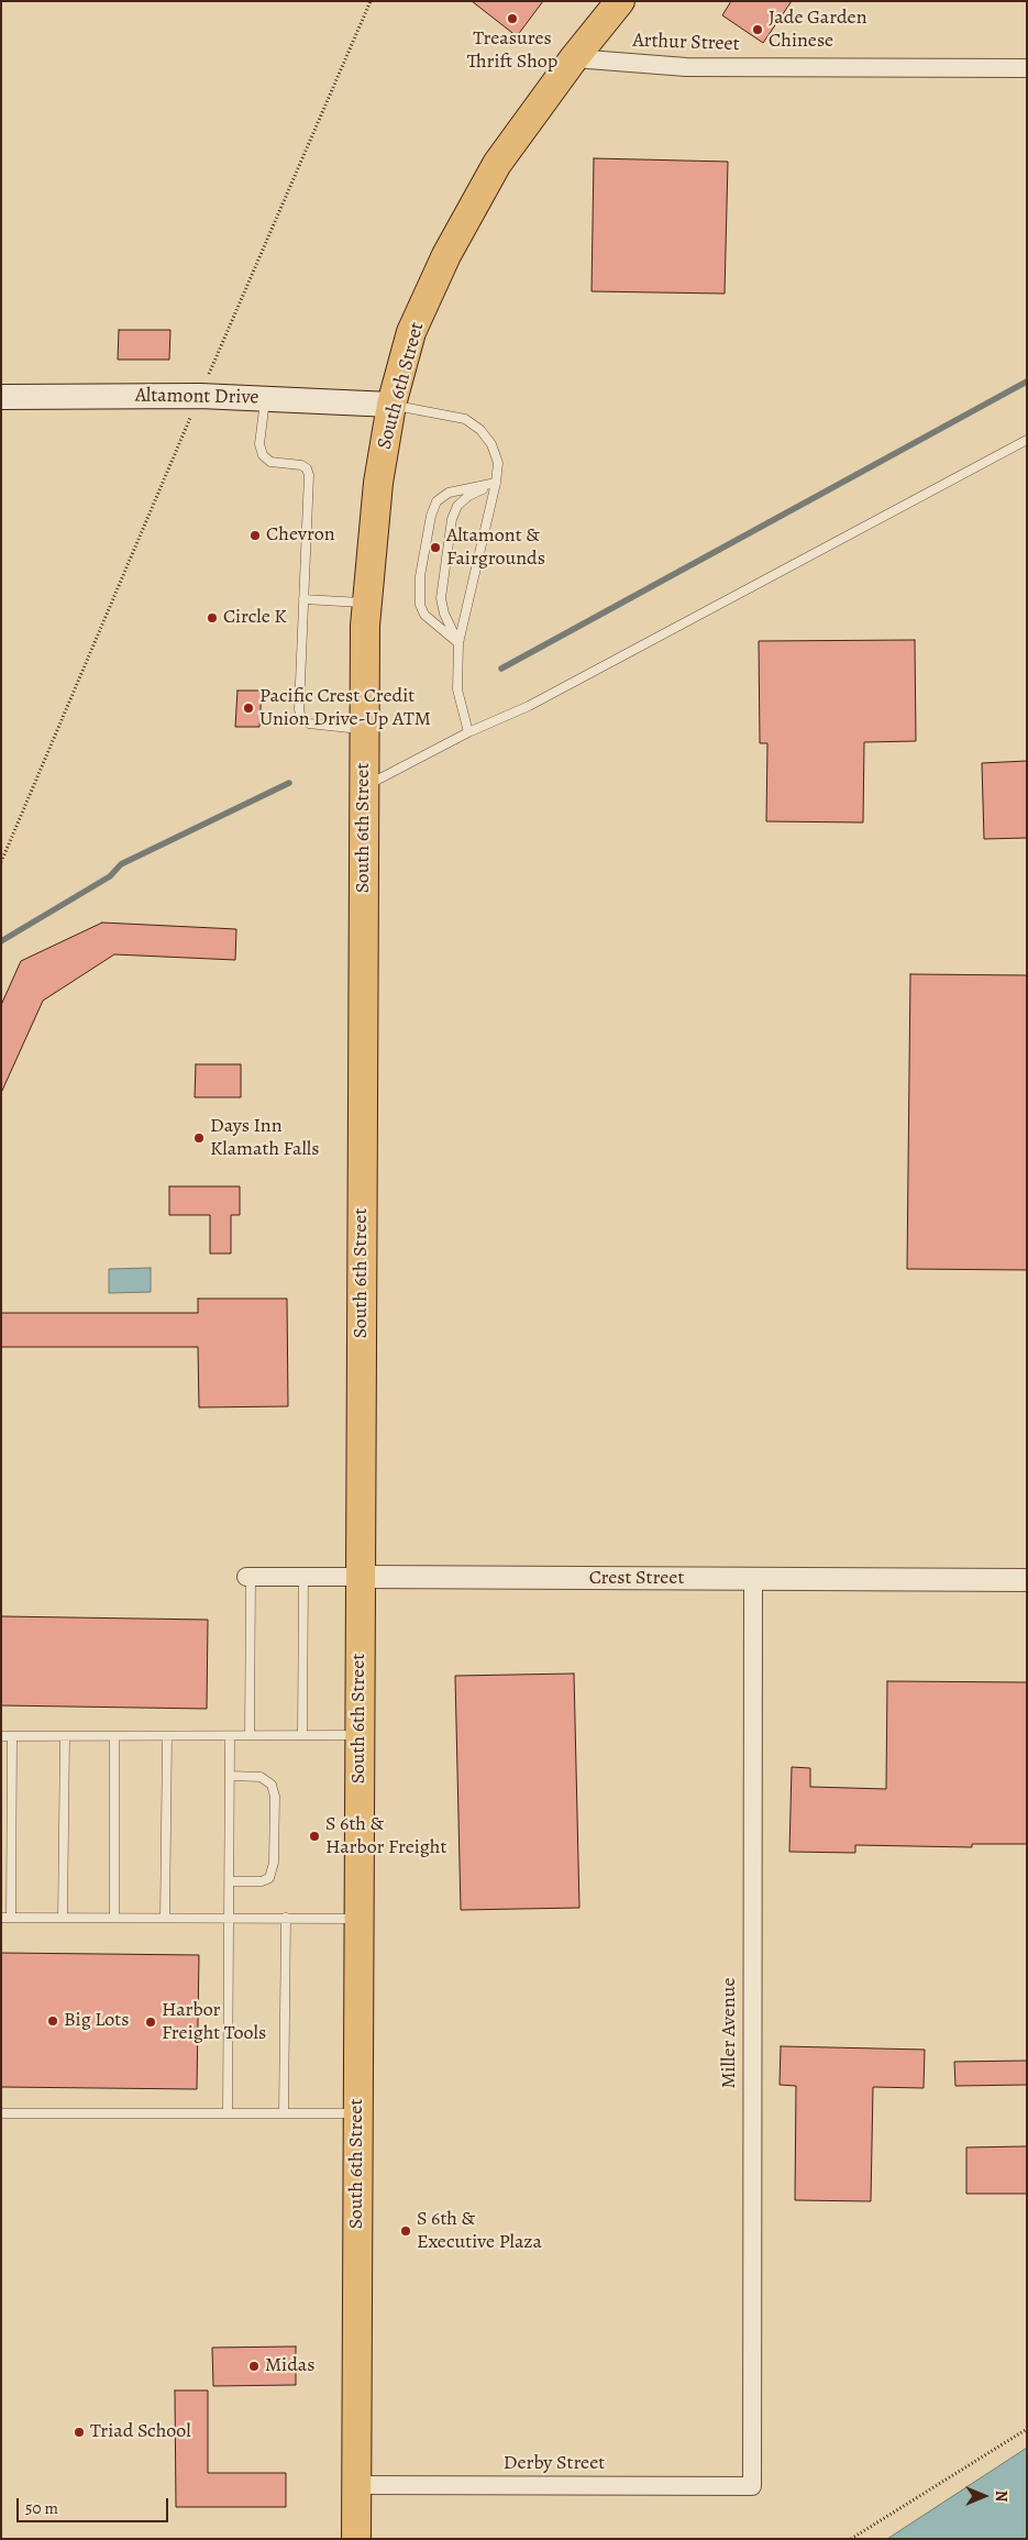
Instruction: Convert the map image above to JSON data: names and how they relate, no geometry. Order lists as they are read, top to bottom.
{
  "streets": {
    "main road": ["South 6th Street", "Altamont Drive"],
    "street": [
      "Arthur Street",
      "Crest Street",
      "Miller Avenue",
      "Derby Street"
    ]
  },
  "crossings": [
    ["Arthur Street", "South 6th Street"],
    ["South 6th Street", "Altamont Drive"],
    ["South 6th Street", "Crest Street"],
    ["South 6th Street", "Derby Street"],
    ["Crest Street", "Miller Avenue"],
    ["Miller Avenue", "Derby Street"]
  ],
  "places": [
    "Treasures Thrift Shop",
    "Jade Garden Chinese",
    "Chevron",
    "Altamont & Fairgrounds",
    "Circle K",
    "Pacific Crest Credit Union Drive-Up ATM",
    "Days Inn Klamath Falls",
    "S 6th & Harbor Freight",
    "Big Lots",
    "Harbor Freight Tools",
    "S 6th & Executive Plaza",
    "Midas",
    "Triad School"
  ],
  "scale_bar": "50 m",
  "north": "right"
}
